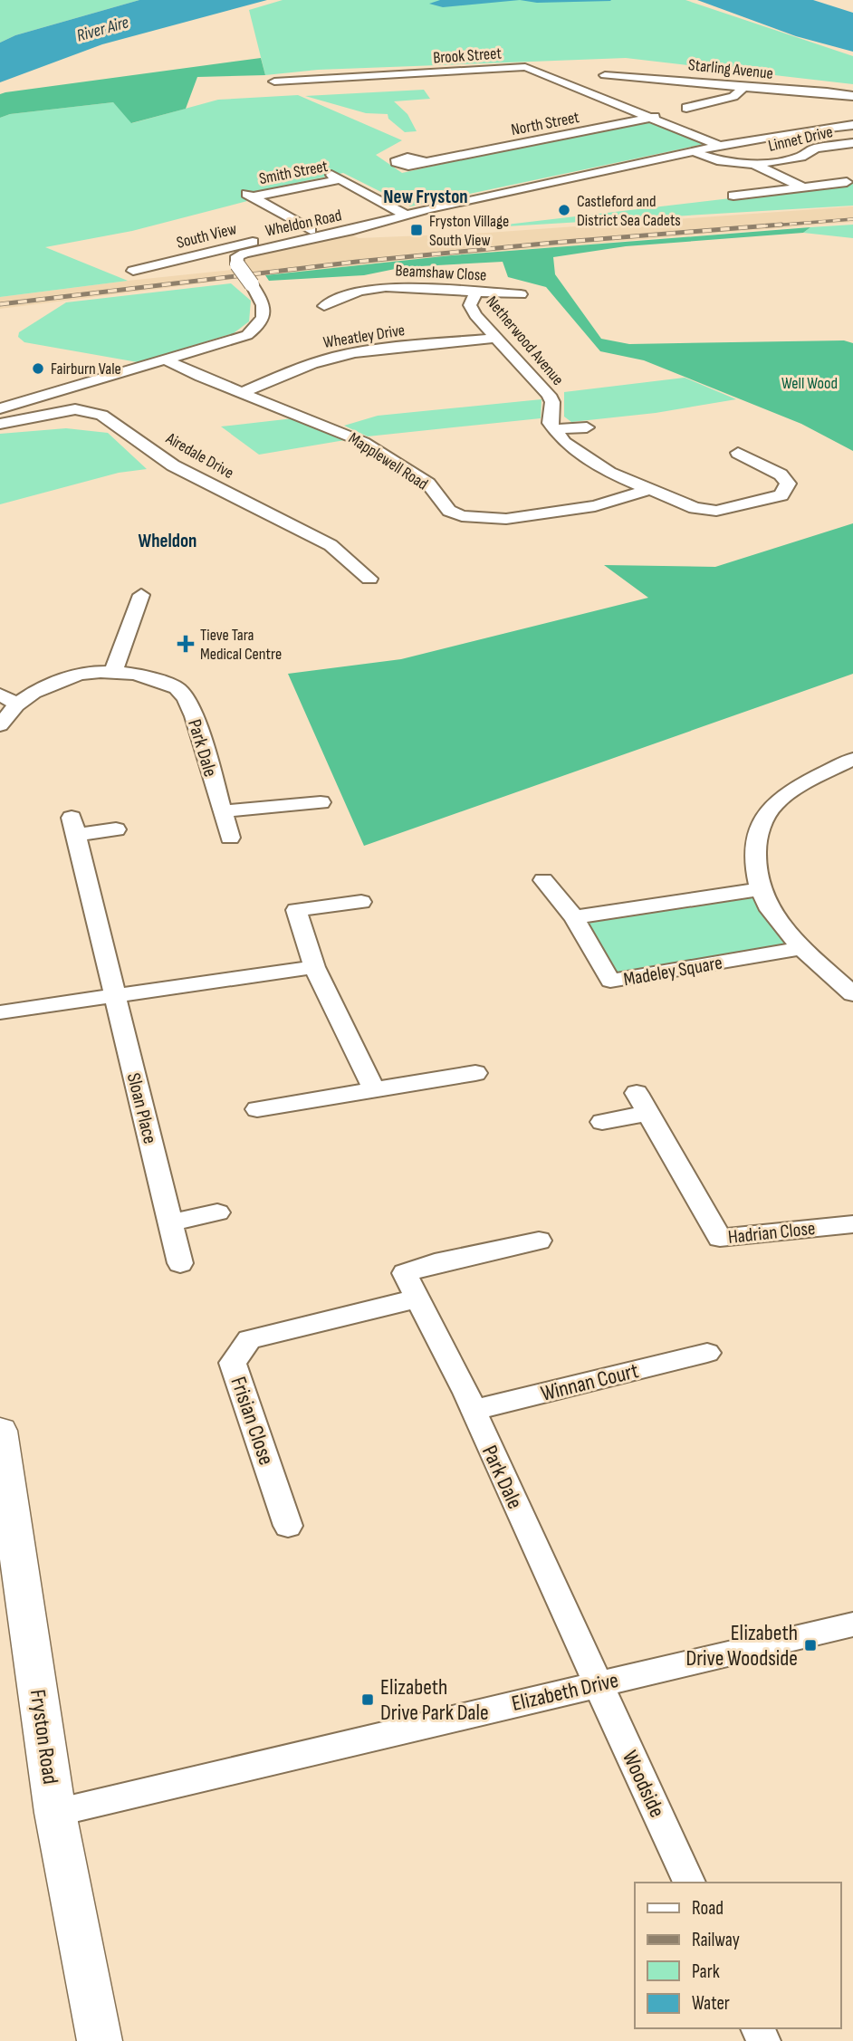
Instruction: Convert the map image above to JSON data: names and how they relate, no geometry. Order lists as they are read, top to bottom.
{
  "streets": {
    "street": [
      "Brook Street",
      "Starling Avenue",
      "North Street",
      "Linnet Drive",
      "Smith Street",
      "Wheldon Road",
      "South View",
      "Beamshaw Close",
      "Wheatley Drive",
      "Netherwood Avenue",
      "Airedale Drive",
      "Mapplewell Road",
      "Park Dale",
      "Madeley Square",
      "Sloan Place",
      "Hadrian Close",
      "Winnan Court",
      "Frisian Close",
      "Elizabeth Drive",
      "Fryston Road",
      "Woodside"
    ]
  },
  "crossings": [
    ["Brook Street", "North Street"],
    ["Starling Avenue", "North Street"],
    ["Smith Street", "Wheldon Road"],
    ["Smith Street", "South View"],
    ["Wheldon Road", "South View"],
    ["Wheldon Road", "Mapplewell Road"],
    ["Beamshaw Close", "Netherwood Avenue"],
    ["Wheatley Drive", "Netherwood Avenue"],
    ["Wheatley Drive", "Mapplewell Road"],
    ["Park Dale", "Winnan Court"],
    ["Park Dale", "Frisian Close"],
    ["Park Dale", "Elizabeth Drive"],
    ["Park Dale", "Woodside"],
    ["Elizabeth Drive", "Fryston Road"],
    ["Elizabeth Drive", "Woodside"]
  ],
  "districts": ["New Fryston", "Wheldon"],
  "water": ["River Aire"],
  "parks": ["Well Wood"],
  "places": {
    "other": ["Castleford and District Sea Cadets", "Fairburn Vale"],
    "transit": ["Fryston Village South View", "Elizabeth Drive Woodside", "Elizabeth Drive Park Dale"],
    "health": ["Tieve Tara Medical Centre"]
  },
  "legend": [
    "Road",
    "Railway",
    "Park",
    "Water"
  ]
}
